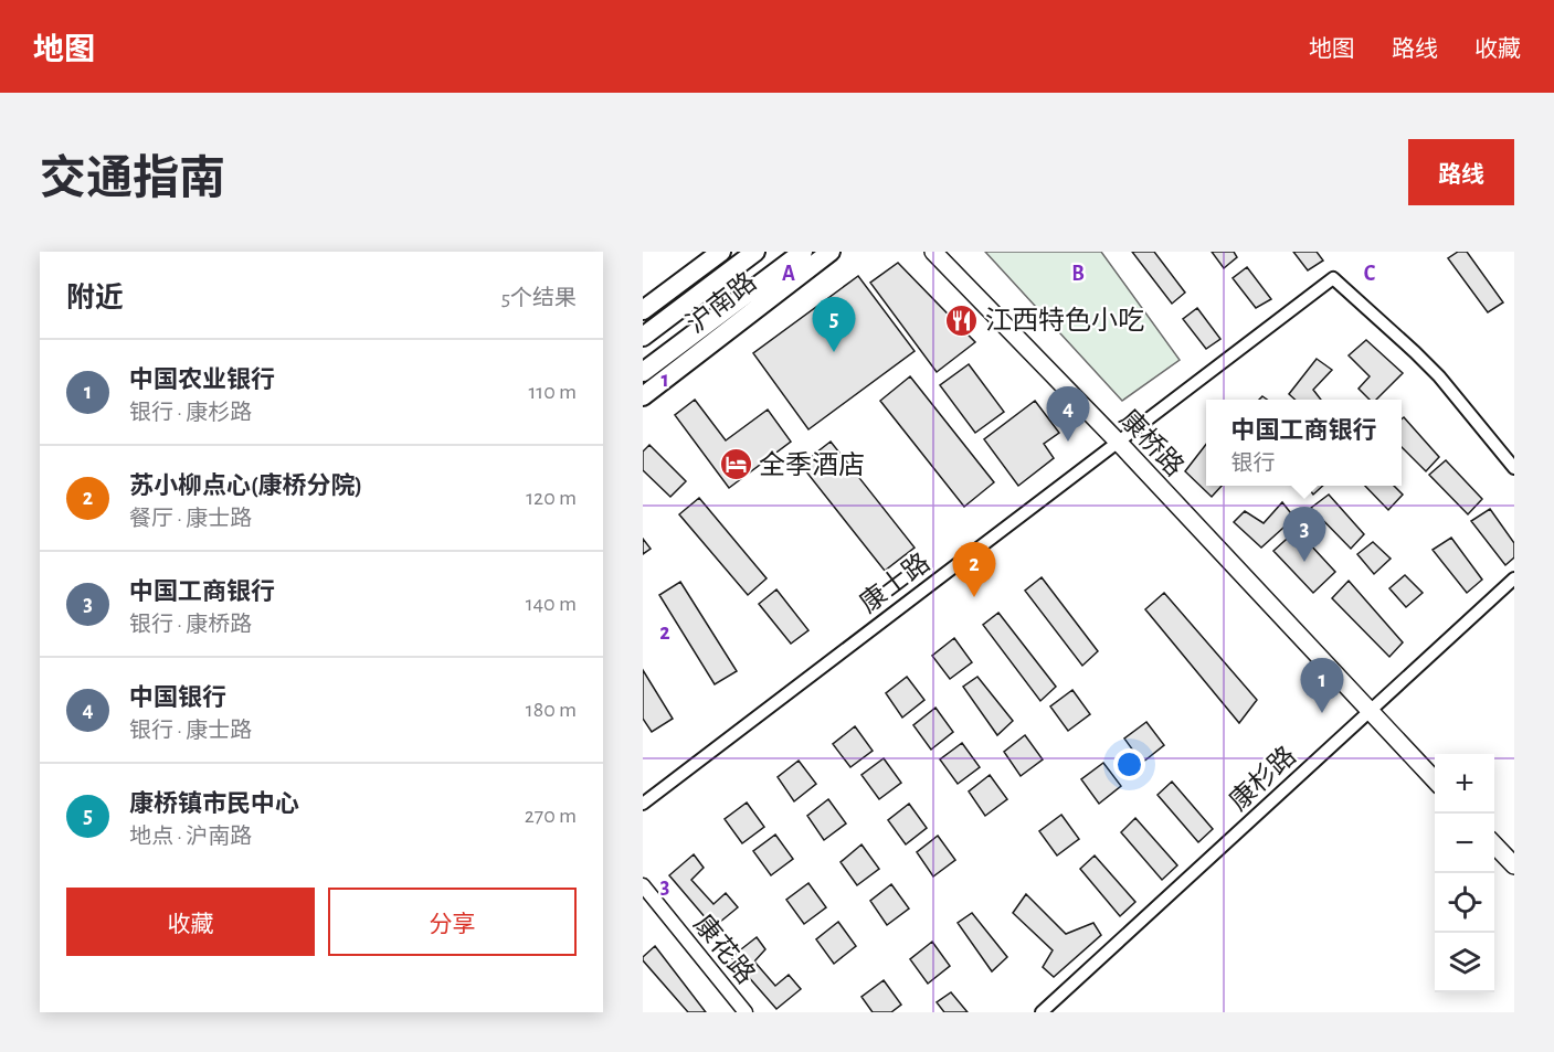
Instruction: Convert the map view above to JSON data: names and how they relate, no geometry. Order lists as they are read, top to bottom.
{
  "streets": {
    "main road": ["沪南路", "康桥路"],
    "street": ["康士路", "康杉路", "康花路"]
  },
  "crossings": [
    ["康桥路", "康士路"],
    ["康桥路", "康杉路"]
  ],
  "places": {
    "restaurant": ["江西特色小吃"],
    "hotel": ["全季酒店"]
  },
  "page": {
    "header": "地图",
    "nav": ["地图", "路线", "收藏"],
    "title": "交通指南",
    "buttons": [
      "路线",
      ["收藏", "分享"]
    ],
    "heading": ["附近", "5个结果"],
    "pins": [
      "5",
      "4",
      "3",
      "2",
      "1"
    ],
    "list": [
      {
        "mark": "1",
        "name": "中国农业银行",
        "note": "银行 · 康杉路",
        "value": "110 m"
      },
      {
        "mark": "2",
        "name": "苏小柳点心(康桥分院)",
        "note": "餐厅 · 康士路",
        "value": "120 m"
      },
      {
        "mark": "3",
        "name": "中国工商银行",
        "note": "银行 · 康桥路",
        "value": "140 m"
      },
      {
        "mark": "4",
        "name": "中国银行",
        "note": "银行 · 康士路",
        "value": "180 m"
      },
      {
        "mark": "5",
        "name": "康桥镇市民中心",
        "note": "地点 · 沪南路",
        "value": "270 m"
      }
    ],
    "popup": ["中国工商银行", "银行"],
    "map_buttons": ["+", "−"]
  },
  "grid": {
    "columns": ["A", "B", "C"],
    "rows": ["1", "2", "3"]
  }
}
